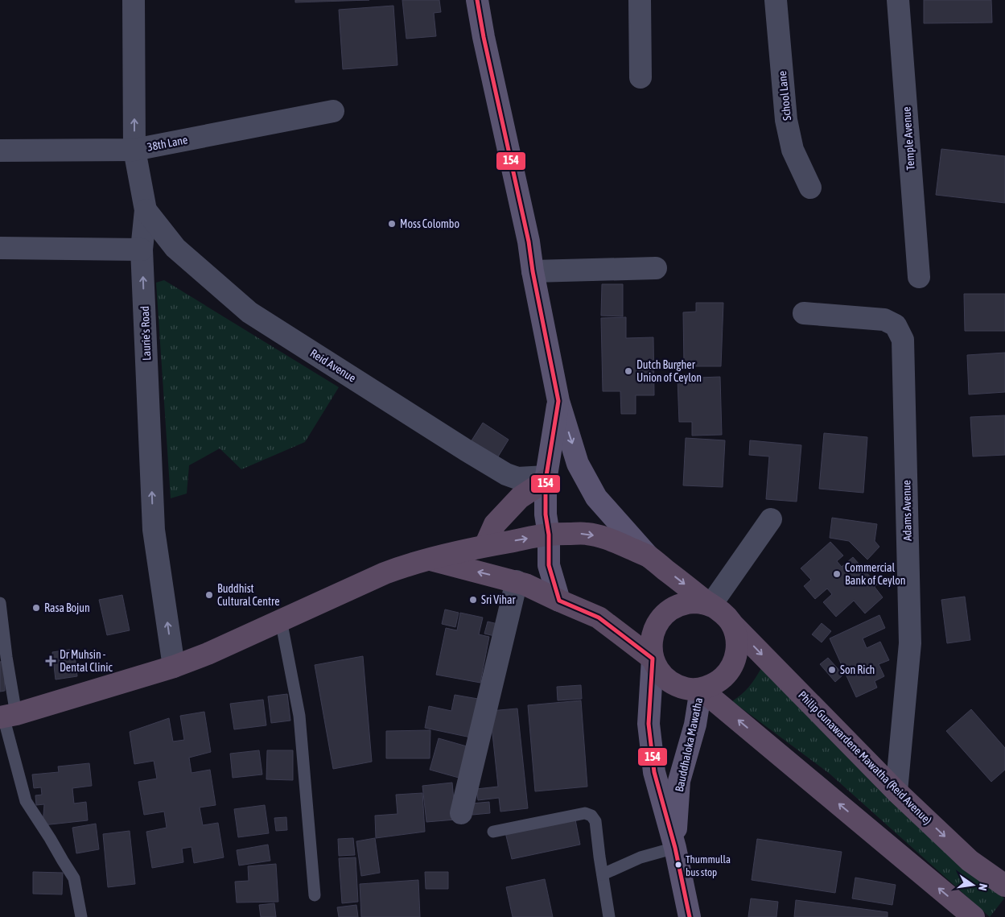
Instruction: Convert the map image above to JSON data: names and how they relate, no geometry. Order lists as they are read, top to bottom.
{
  "streets": {
    "highway": ["Philip Gunawardene Mawatha (Reid Avenue)"],
    "main road": ["Bauddhaloka Mawatha"],
    "street": [
      "School Lane",
      "Temple Avenue",
      "38th Lane",
      "Laurie's Road",
      "Reid Avenue",
      "Adams Avenue"
    ]
  },
  "crossings": [
    ["38th Lane", "Laurie's Road"],
    ["Laurie's Road", "Reid Avenue"],
    ["Adams Avenue", "Philip Gunawardene Mawatha (Reid Avenue)"],
    ["Bauddhaloka Mawatha", "Philip Gunawardene Mawatha (Reid Avenue)"]
  ],
  "one_way": ["Laurie's Road"],
  "places": {
    "other": [
      "Moss Colombo",
      "Dutch Burgher Union of Ceylon",
      "Commercial Bank of Ceylon",
      "Buddhist Cultural Centre",
      "Sri Vihar",
      "Rasa Bojun",
      "Son Rich",
      "Thummulla bus stop"
    ],
    "health": ["Dr Muhsin - Dental Clinic"]
  },
  "lines": ["transit line 154"],
  "north": "right"
}
